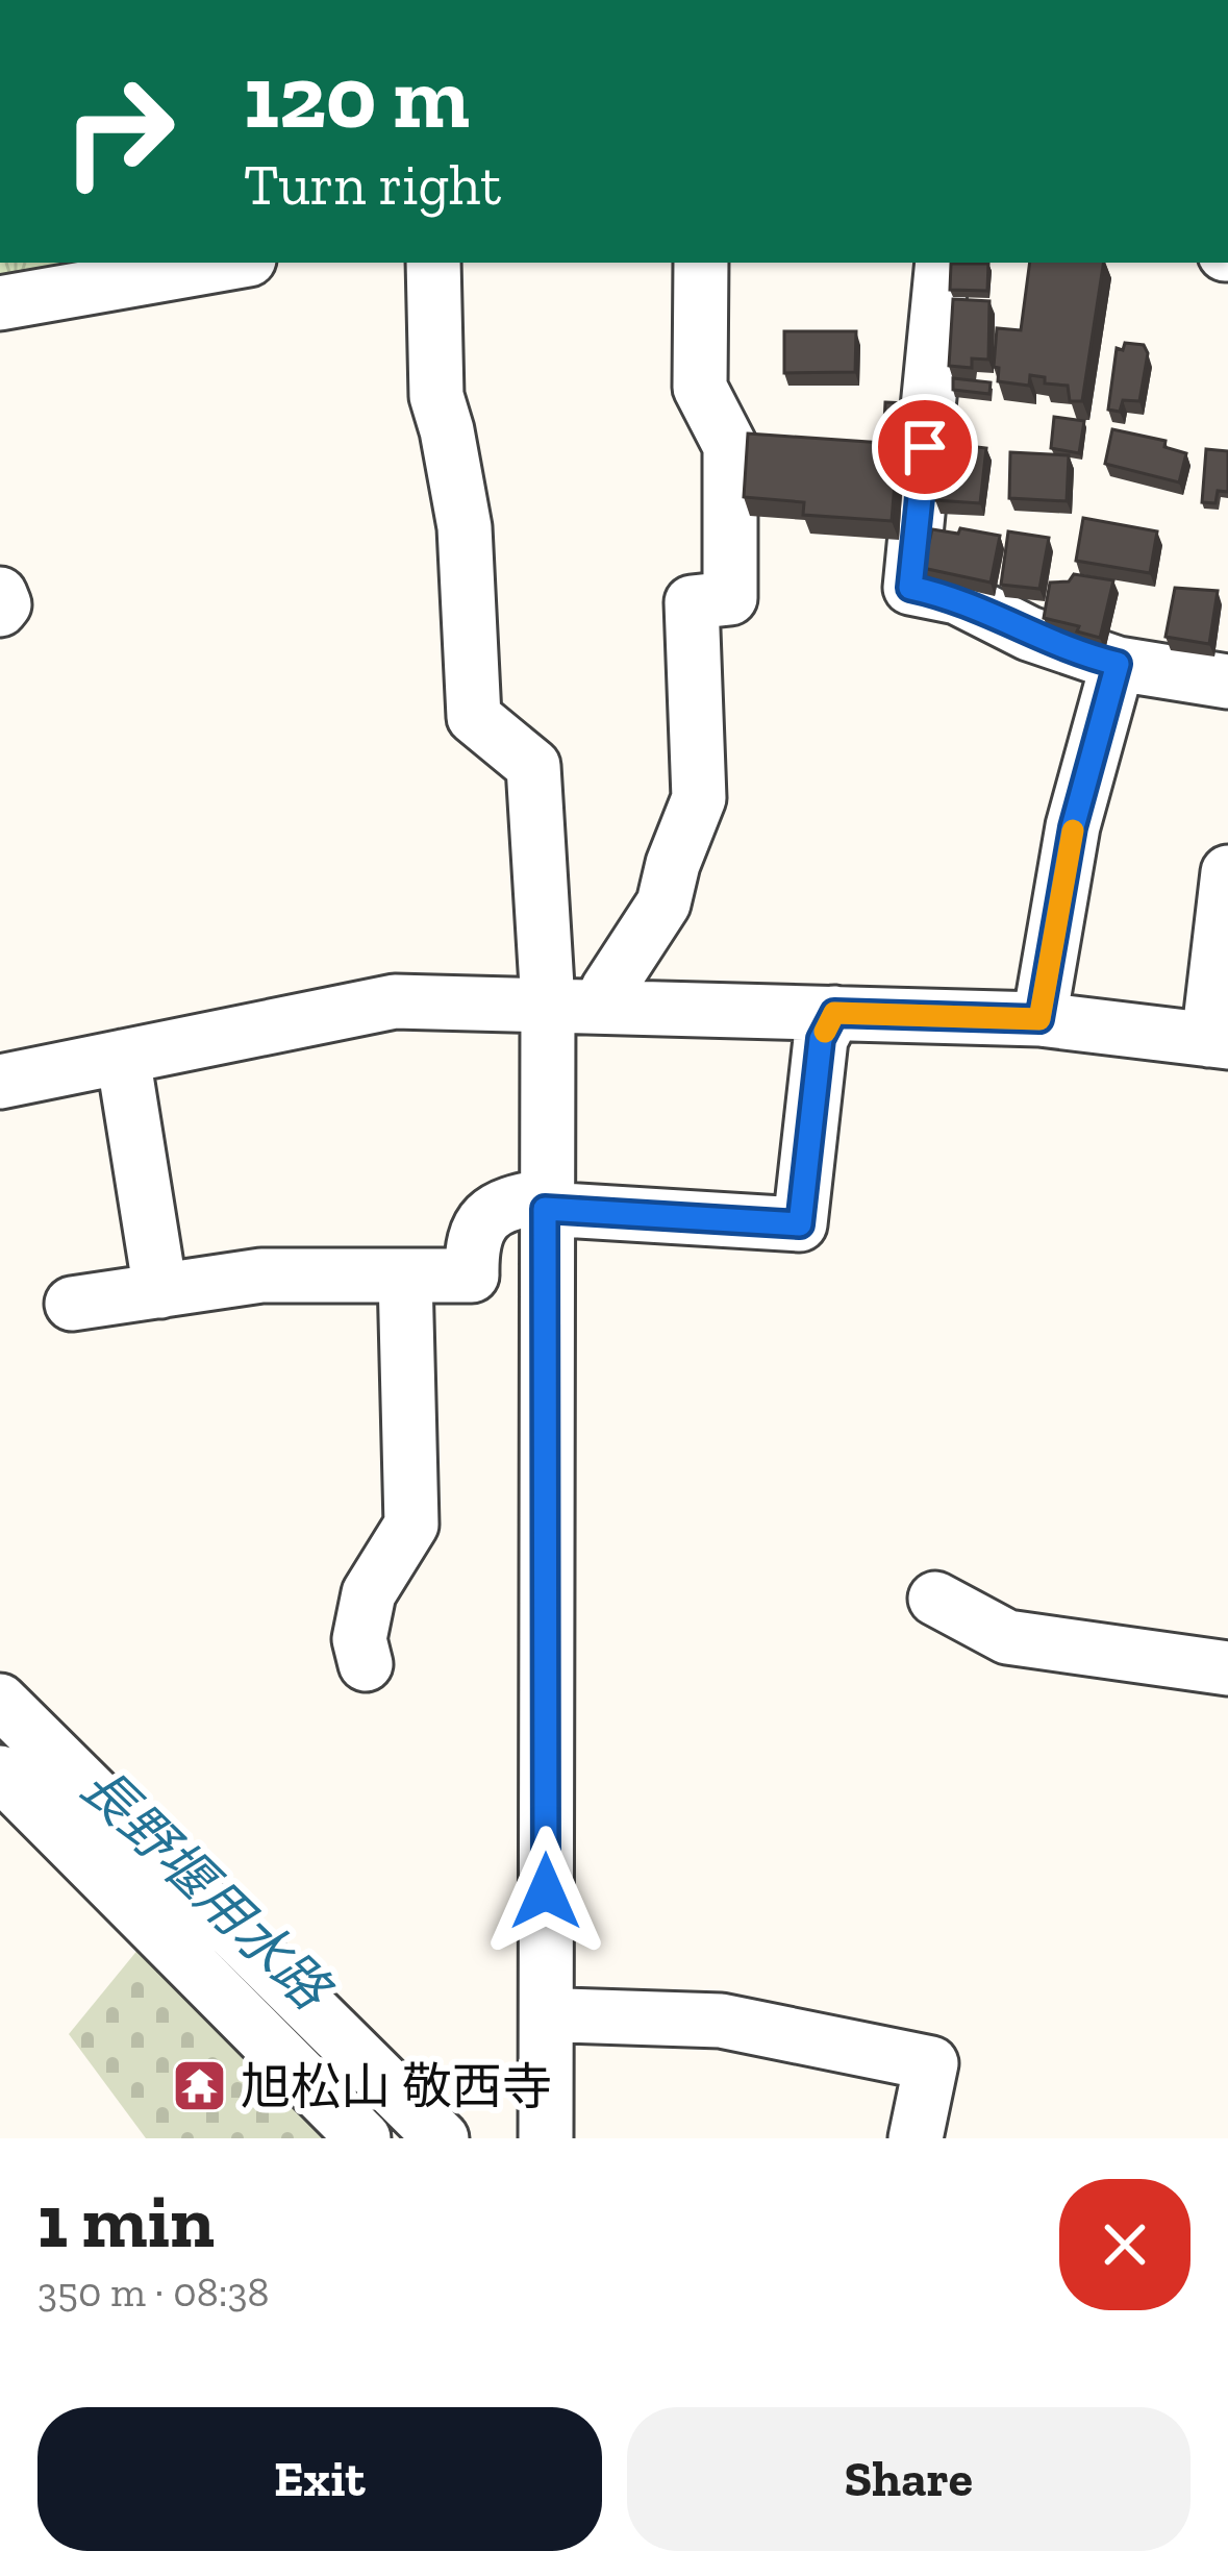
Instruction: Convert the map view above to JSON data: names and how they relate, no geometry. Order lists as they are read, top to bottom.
{
  "water": ["長野堰用水路"],
  "places": {
    "temple": ["旭松山 敬西寺"]
  },
  "page": {
    "turn": ["120 m", "Turn right"],
    "heading": ["1 min", "350 m · 08:38"],
    "buttons": ["Exit", "Share"]
  }
}
